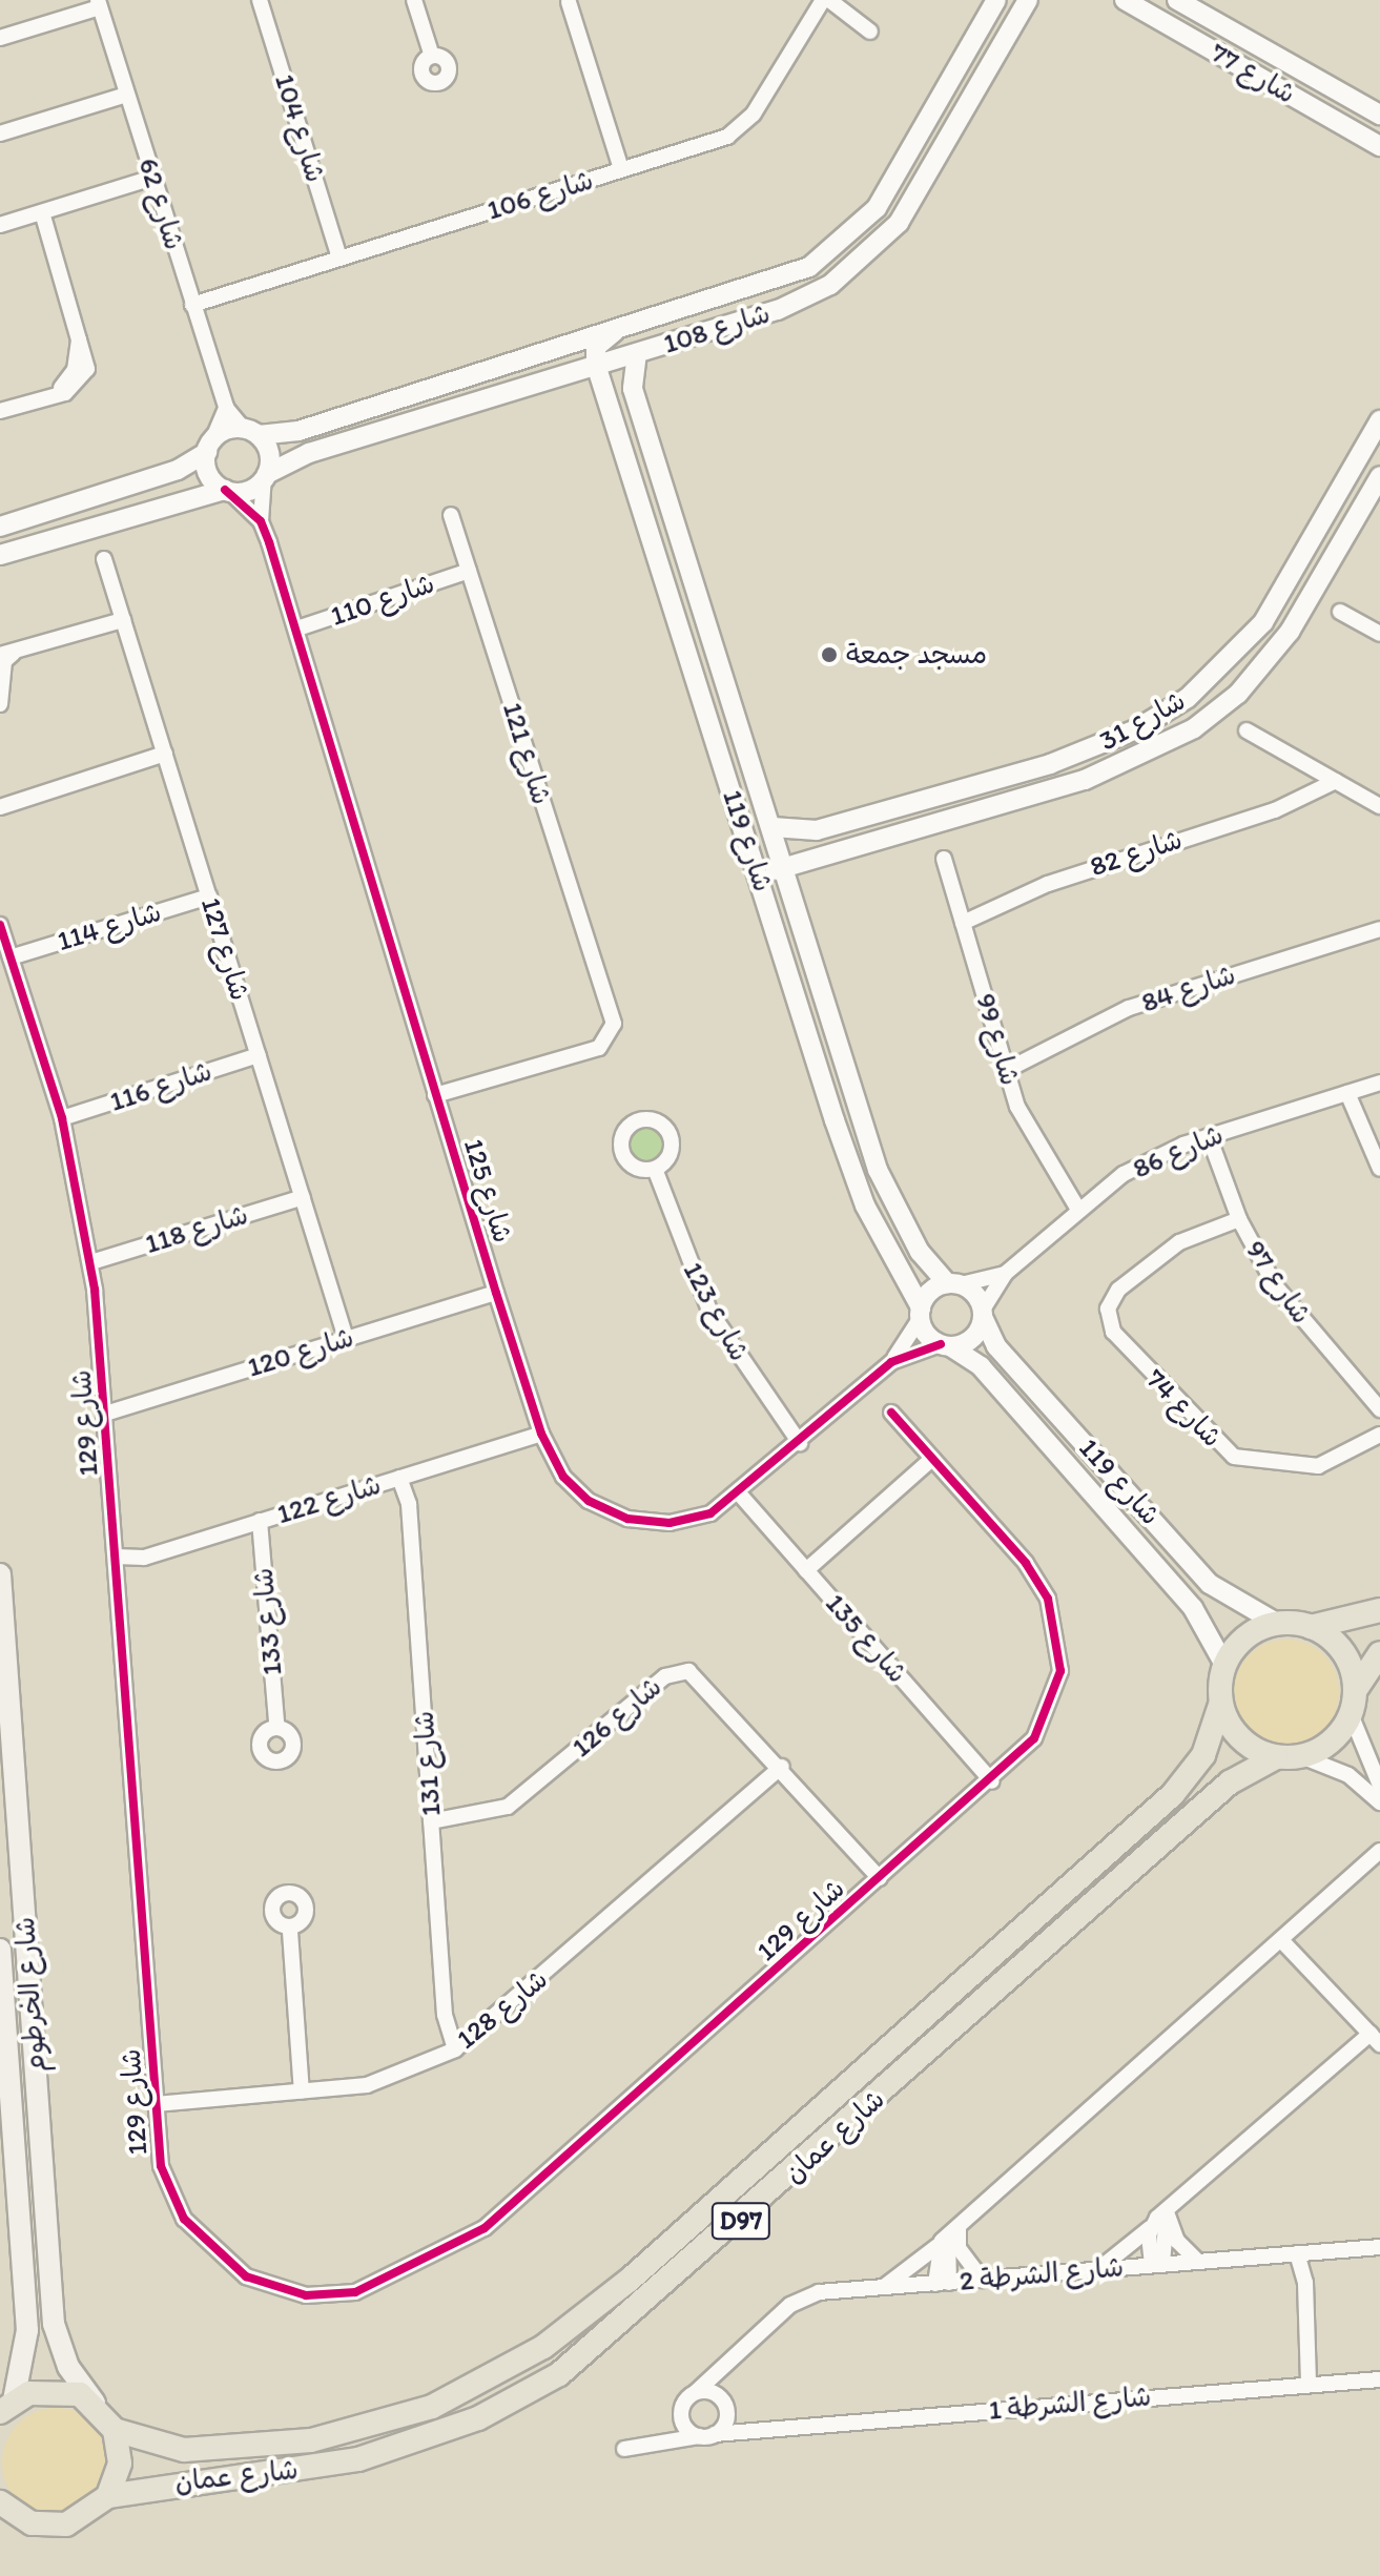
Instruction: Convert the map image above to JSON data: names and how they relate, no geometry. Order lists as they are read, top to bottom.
{
  "streets": {
    "main road": ["شارع الخرطوم", "شارع عمان", "D97"],
    "street": [
      "شارع 77",
      "شارع 104",
      "شارع 106",
      "شارع 62",
      "شارع 108",
      "شارع 110",
      "شارع 31",
      "شارع 121",
      "شارع 119",
      "شارع 82",
      "شارع 114",
      "شارع 127",
      "شارع 84",
      "شارع 99",
      "شارع 116",
      "شارع 86",
      "شارع 125",
      "شارع 118",
      "شارع 97",
      "شارع 123",
      "شارع 120",
      "شارع 74",
      "شارع 129",
      "شارع 122",
      "شارع 133",
      "شارع 135",
      "شارع 126",
      "شارع 131",
      "شارع 128",
      "شارع الشرطة 2",
      "شارع الشرطة 1"
    ]
  },
  "crossings": [
    ["شارع 104", "شارع 106"],
    ["شارع 106", "شارع 62"],
    ["شارع 62", "شارع 108"],
    ["شارع 62", "شارع 125"],
    ["شارع 108", "شارع 119"],
    ["شارع 108", "شارع 125"],
    ["شارع 110", "شارع 121"],
    ["شارع 110", "شارع 125"],
    ["شارع 31", "شارع 119"],
    ["شارع 121", "شارع 125"],
    ["شارع 119", "شارع 86"],
    ["شارع 119", "شارع 125"],
    ["شارع 119", "شارع عمان"],
    ["شارع 82", "شارع 99"],
    ["شارع 114", "شارع 127"],
    ["شارع 114", "شارع 129"],
    ["شارع 127", "شارع 116"],
    ["شارع 127", "شارع 118"],
    ["شارع 127", "شارع 120"],
    ["شارع 84", "شارع 99"],
    ["شارع 99", "شارع 86"],
    ["شارع 116", "شارع 129"],
    ["شارع 86", "شارع 97"],
    ["شارع 125", "شارع 123"],
    ["شارع 125", "شارع 120"],
    ["شارع 125", "شارع 122"],
    ["شارع 125", "شارع 135"],
    ["شارع 118", "شارع 129"],
    ["شارع 97", "شارع 74"],
    ["شارع 120", "شارع 129"],
    ["شارع 129", "شارع 122"],
    ["شارع 129", "شارع 135"],
    ["شارع 129", "شارع 126"],
    ["شارع 129", "شارع 128"],
    ["شارع 122", "شارع 133"],
    ["شارع 122", "شارع 131"],
    ["شارع 126", "شارع 131"],
    ["شارع 126", "شارع 128"],
    ["شارع 131", "شارع 128"]
  ],
  "places": ["مسجد جمعة"]
}
